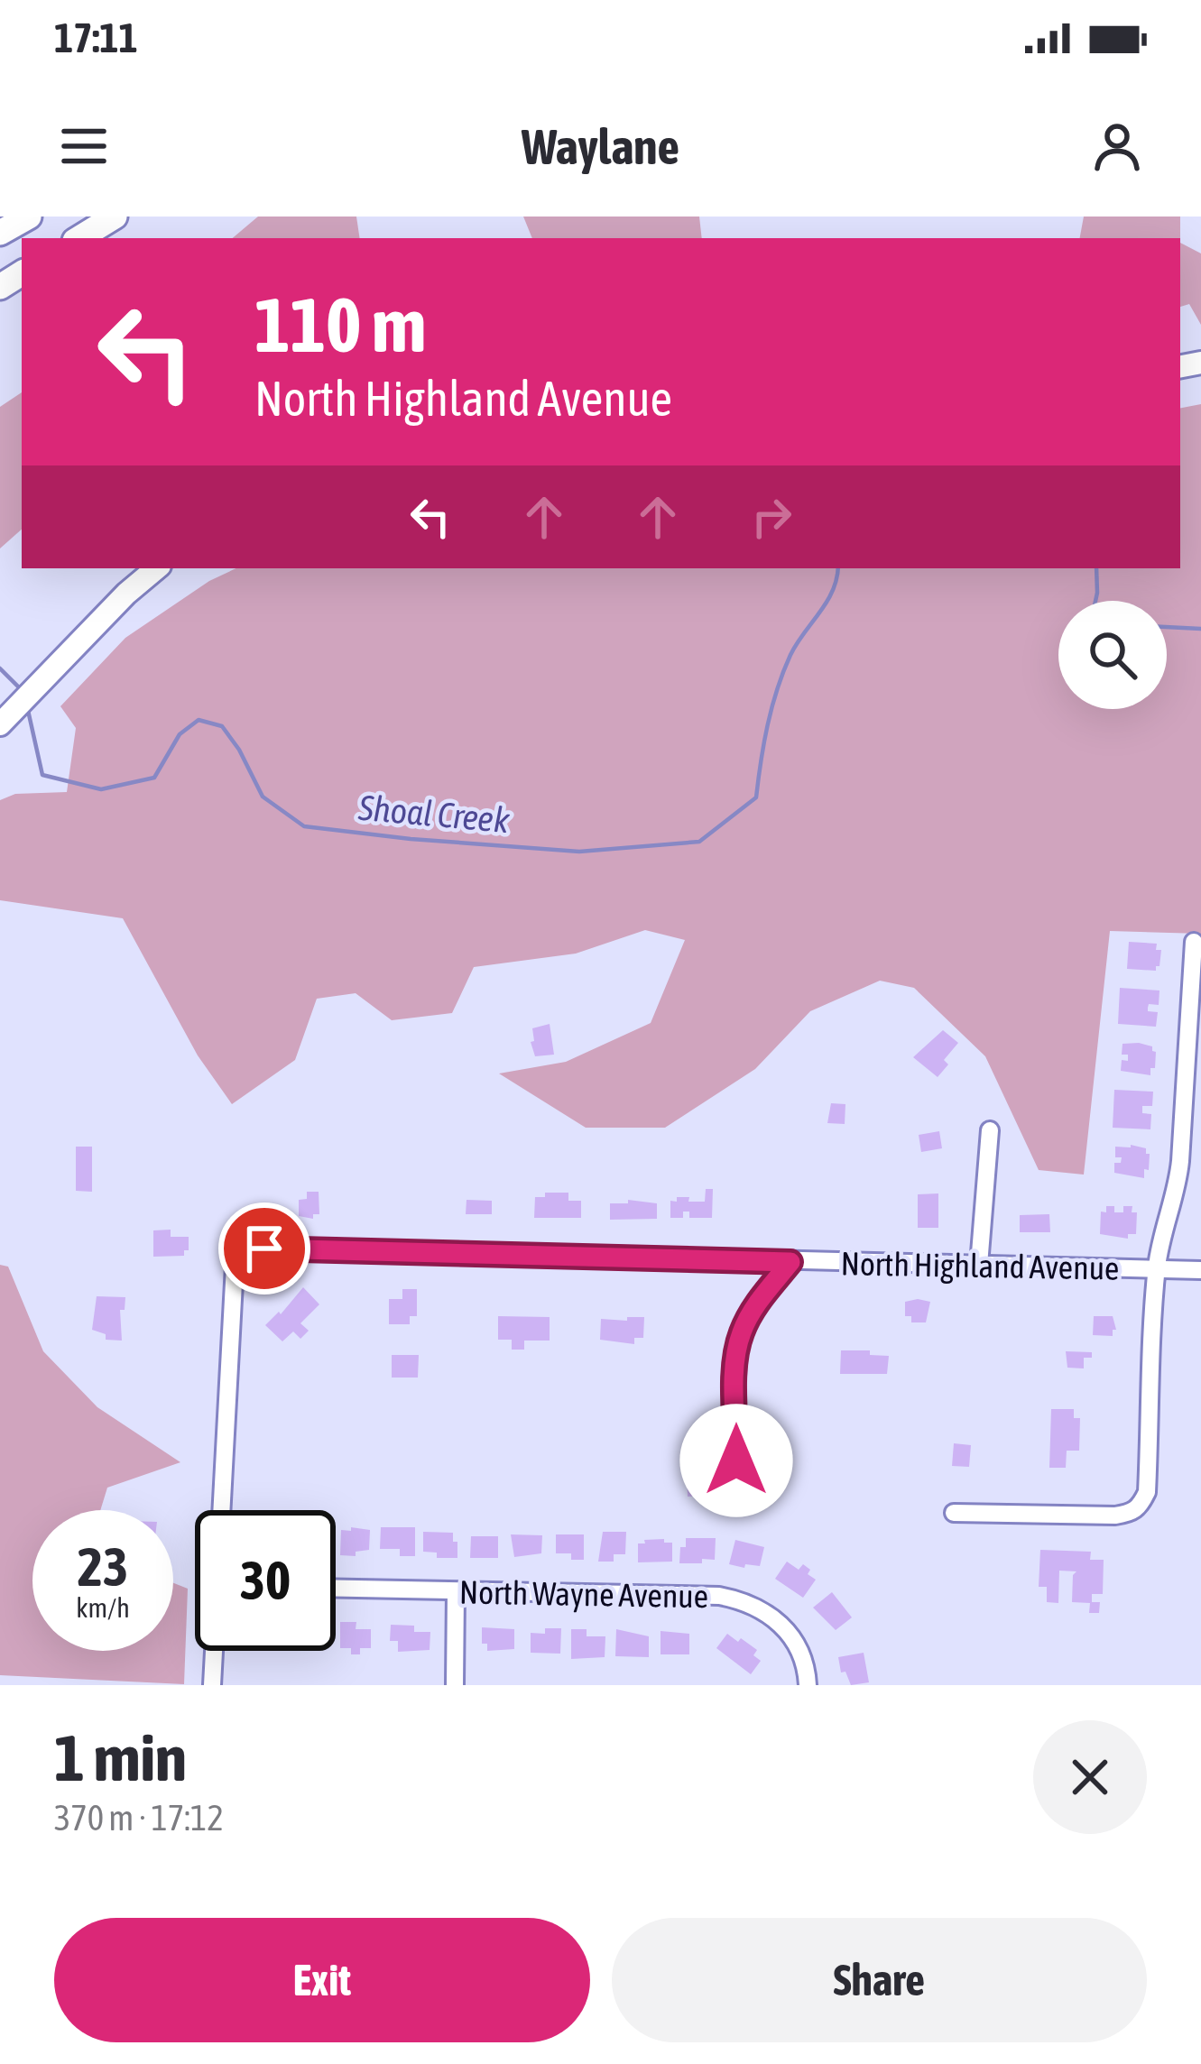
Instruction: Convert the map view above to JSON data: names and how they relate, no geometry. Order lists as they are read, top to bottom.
{
  "streets": {
    "street": ["North Highland Avenue", "North Wayne Avenue"]
  },
  "water": ["Shoal Creek"],
  "page": {
    "status": "17:11",
    "header": "Waylane",
    "turn": ["110 m", "North Highland Avenue"],
    "speed": "23 km/h",
    "limit": "30",
    "heading": ["1 min", "370 m · 17:12"],
    "buttons": ["Exit", "Share"]
  }
}
